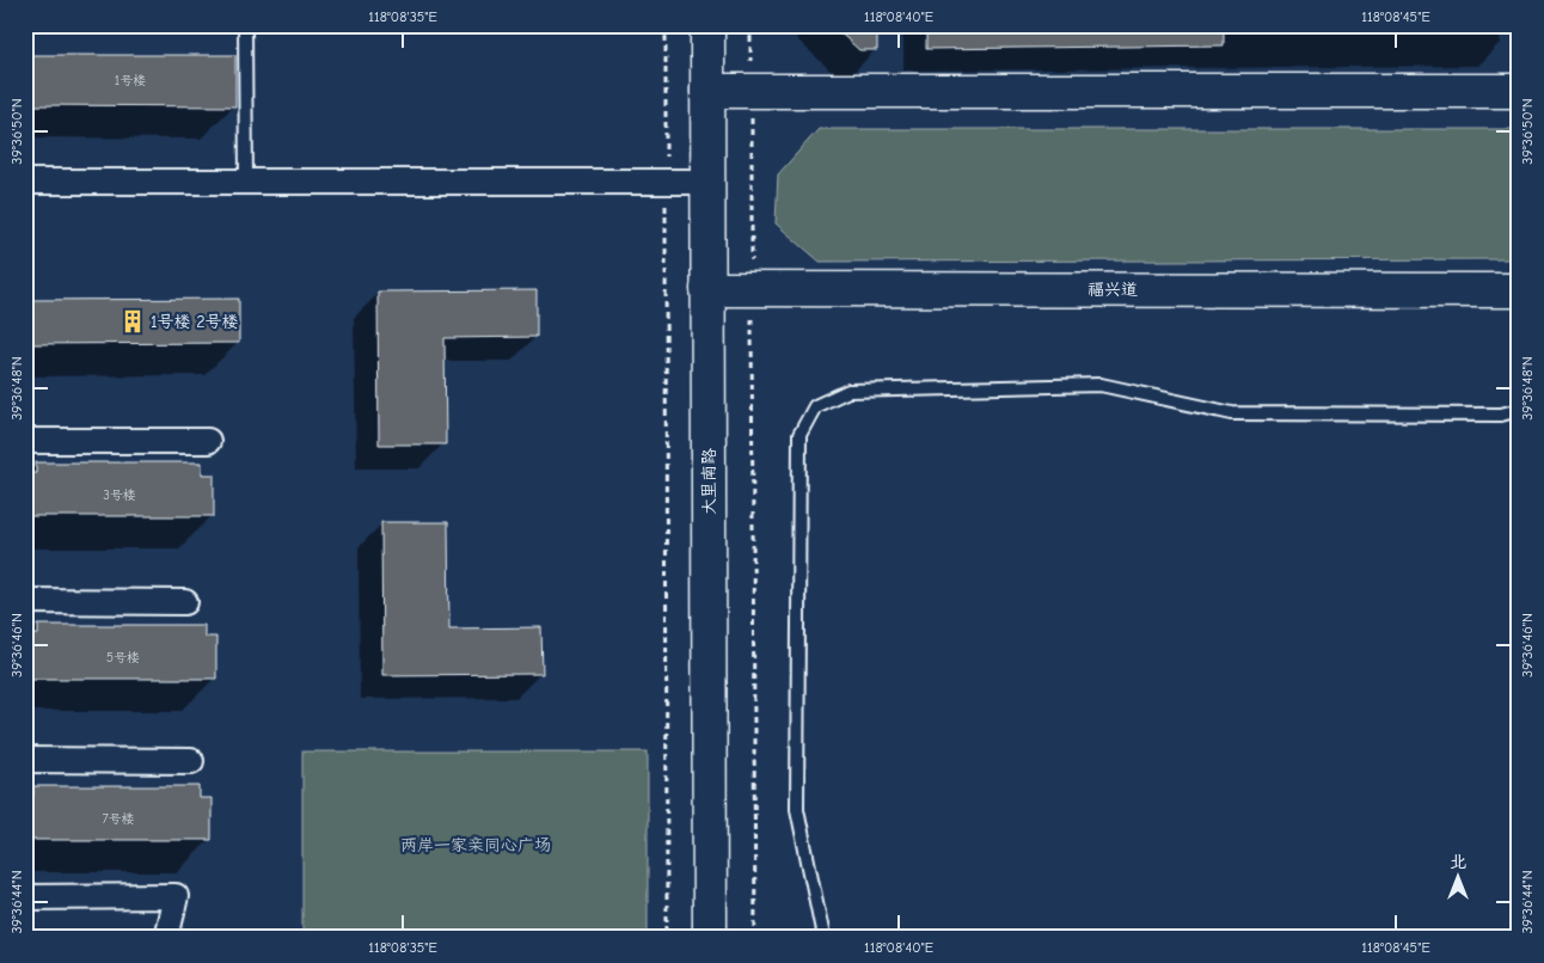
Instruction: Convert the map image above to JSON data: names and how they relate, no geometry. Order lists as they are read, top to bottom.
{
  "streets": {
    "street": ["福兴道", "大里南路"]
  },
  "crossings": [
    ["福兴道", "大里南路"]
  ],
  "parks": ["两岸一家亲同心广场"],
  "places": {
    "building": ["1号楼 2号楼"]
  },
  "house_numbers": [
    "1号楼",
    "3号楼",
    "5号楼",
    "7号楼"
  ],
  "north": "top",
  "coordinates": [
    "118°08'35\"E",
    "118°08'40\"E",
    "118°08'45\"E",
    "39°36'50\"N",
    "39°36'48\"N",
    "39°36'46\"N",
    "39°36'44\"N"
  ]
}
